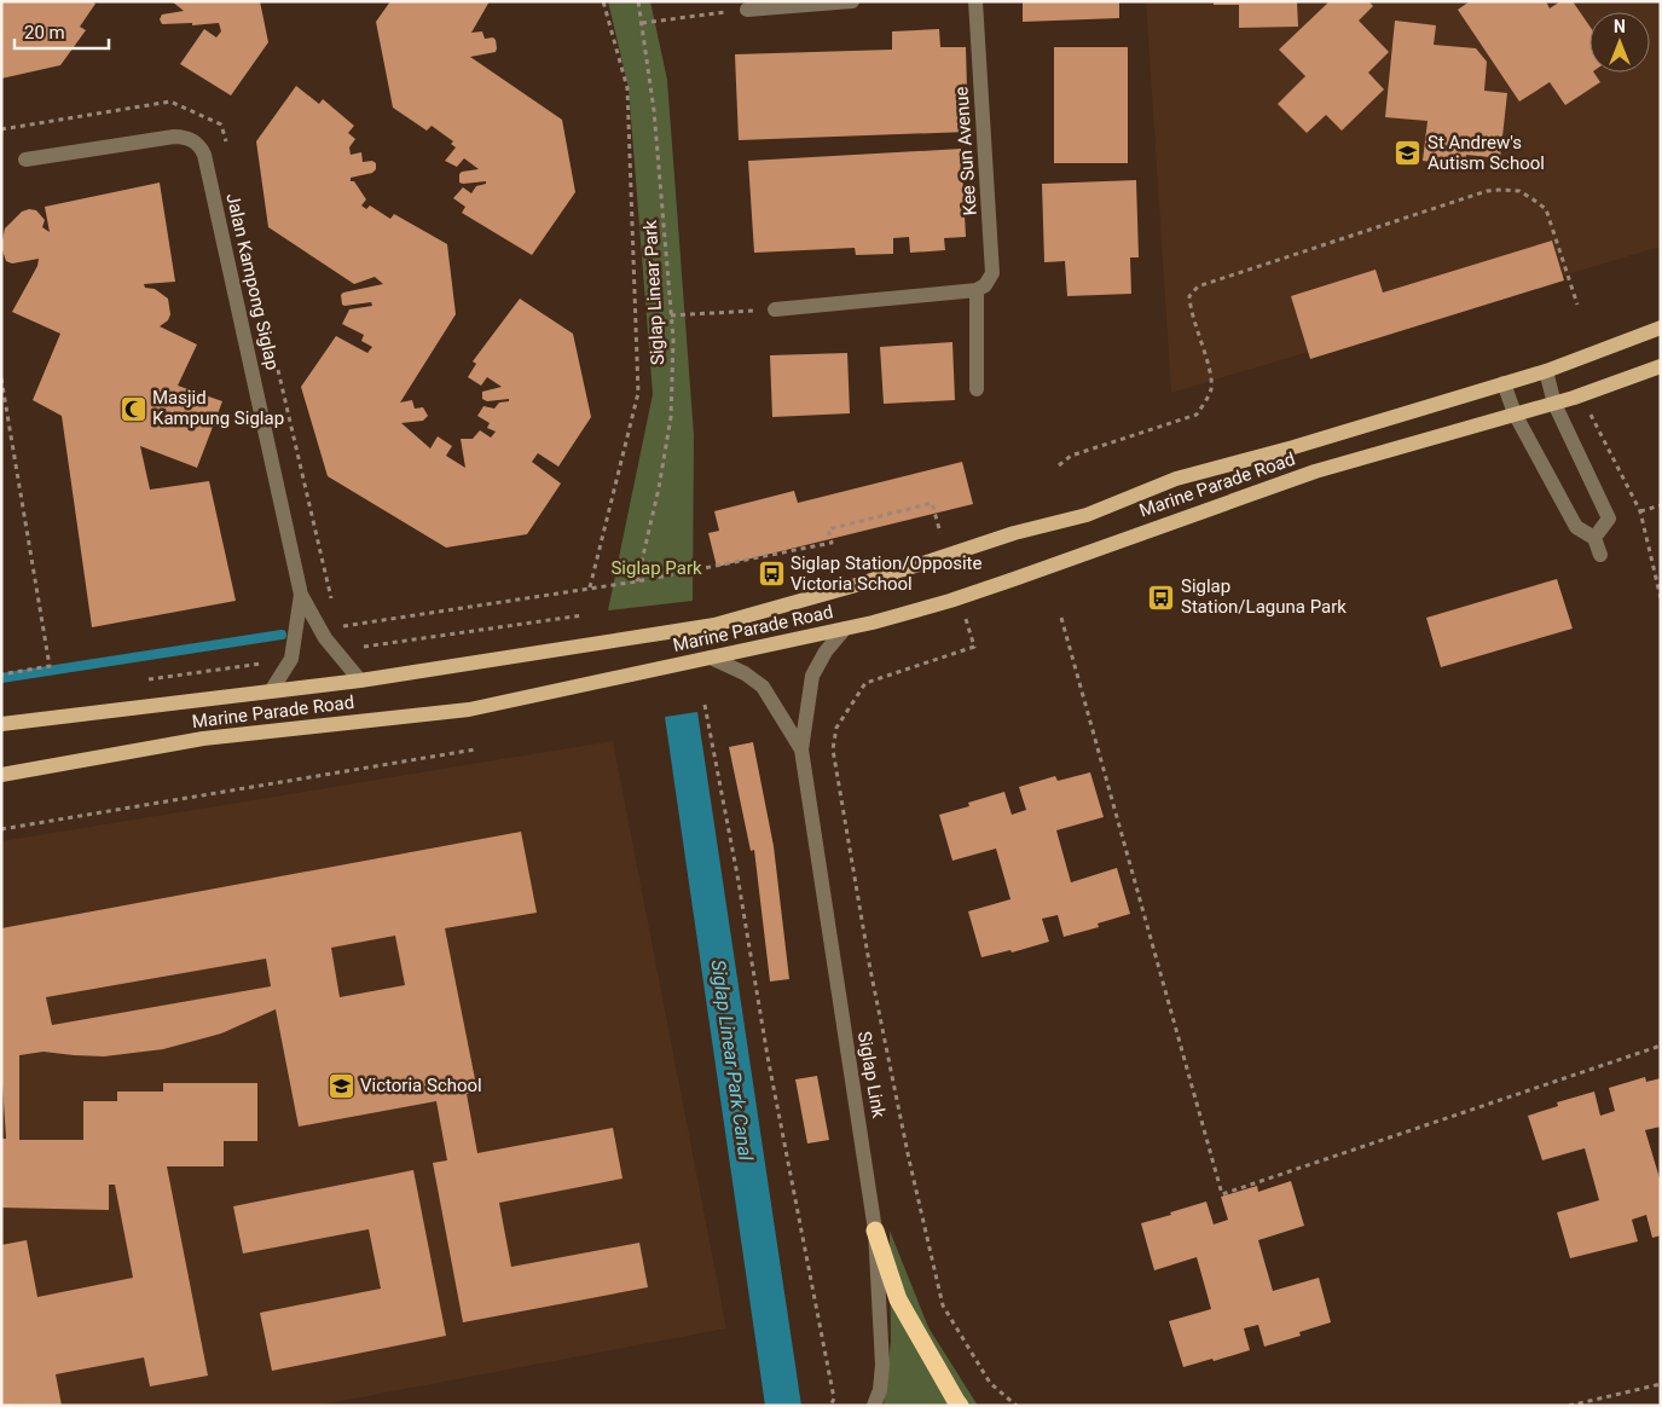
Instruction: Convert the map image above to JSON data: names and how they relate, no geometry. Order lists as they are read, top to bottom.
{
  "streets": {
    "main road": ["Marine Parade Road"],
    "street": ["Kee Sun Avenue", "Jalan Kampong Siglap", "Siglap Link"],
    "path": ["Siglap Linear Park"]
  },
  "crossings": [
    ["Jalan Kampong Siglap", "Marine Parade Road"],
    ["Marine Parade Road", "Siglap Link"]
  ],
  "water": ["Siglap Linear Park Canal"],
  "parks": ["Siglap Park"],
  "places": {
    "school or university": ["St Andrew's Autism School", "Victoria School"],
    "mosque": ["Masjid Kampung Siglap"],
    "bus stop": ["Siglap Station/Opposite Victoria School", "Siglap Station/Laguna Park"]
  },
  "scale_bar": "20 m",
  "north": "top"
}
